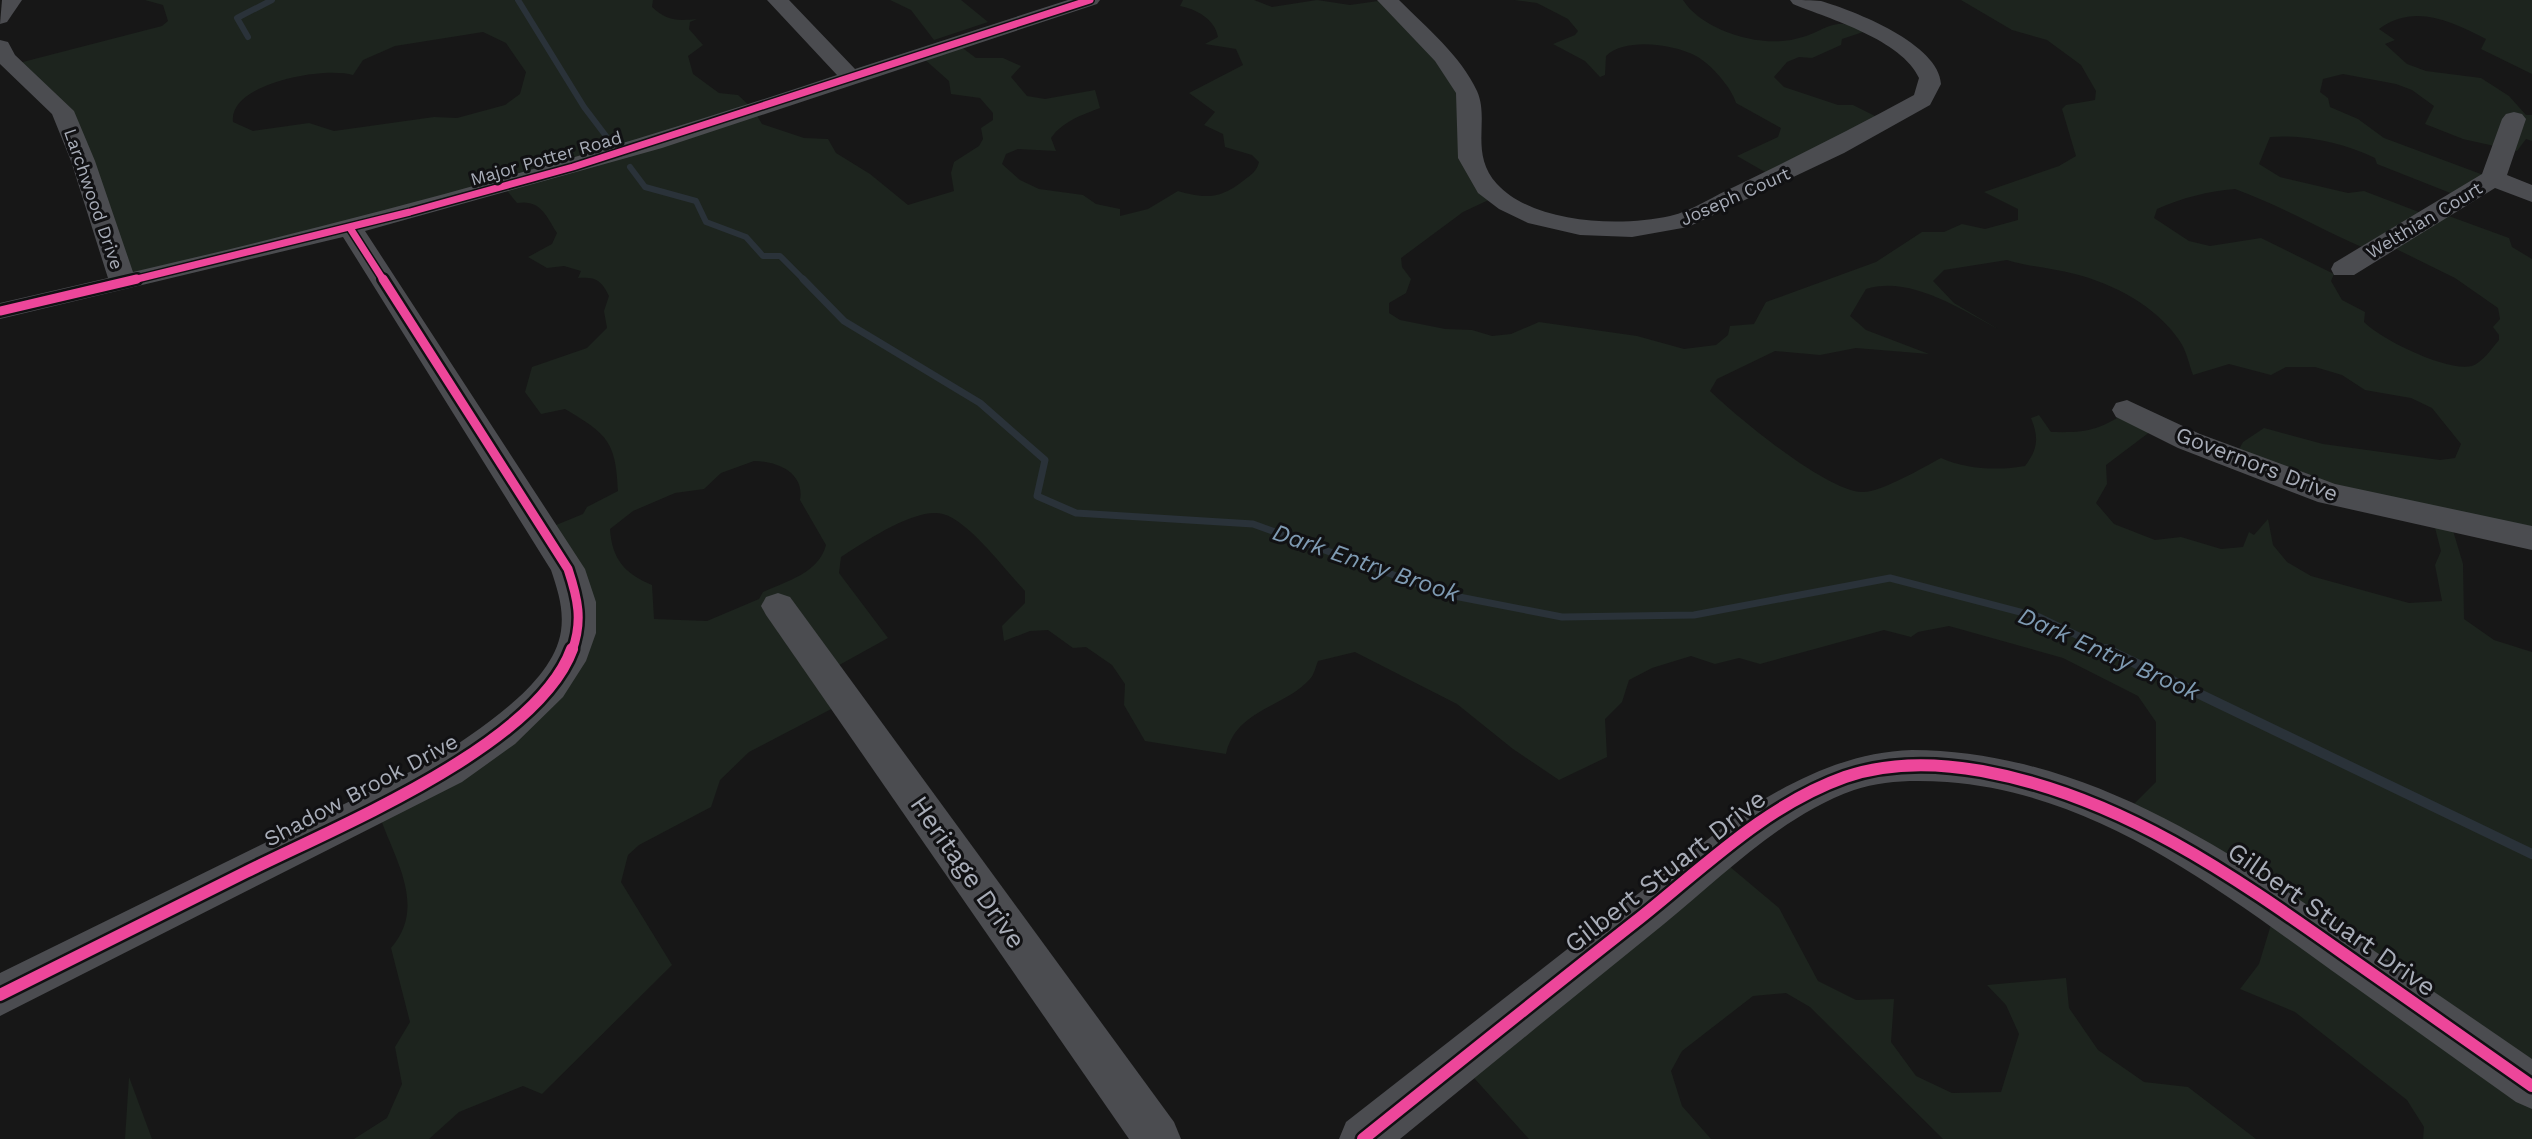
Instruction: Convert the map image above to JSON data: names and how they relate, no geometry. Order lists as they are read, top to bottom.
{
  "streets": {
    "street": [
      "Major Potter Road",
      "Joseph Court",
      "Larchwood Drive",
      "Welthian Court",
      "Governors Drive",
      "Shadow Brook Drive",
      "Gilbert Stuart Drive",
      "Heritage Drive"
    ]
  },
  "crossings": [
    ["Major Potter Road", "Larchwood Drive"],
    ["Major Potter Road", "Shadow Brook Drive"]
  ],
  "water": ["Dark Entry Brook"]
}
